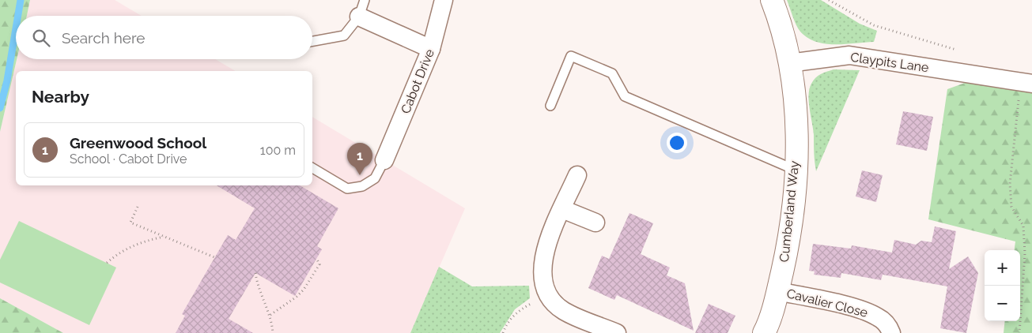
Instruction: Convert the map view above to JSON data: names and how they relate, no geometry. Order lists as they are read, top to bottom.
{
  "streets": {
    "street": [
      "Claypits Lane",
      "Cabot Drive",
      "Cumberland Way",
      "Cavalier Close"
    ]
  },
  "crossings": [
    ["Claypits Lane", "Cumberland Way"],
    ["Cumberland Way", "Cavalier Close"]
  ],
  "page": {
    "search": "Search here",
    "heading": "Nearby",
    "list": [
      {
        "mark": "1",
        "name": "Greenwood School",
        "note": "School · Cabot Drive",
        "value": "100 m"
      }
    ],
    "pins": "1",
    "map_buttons": ["+", "−"]
  }
}
